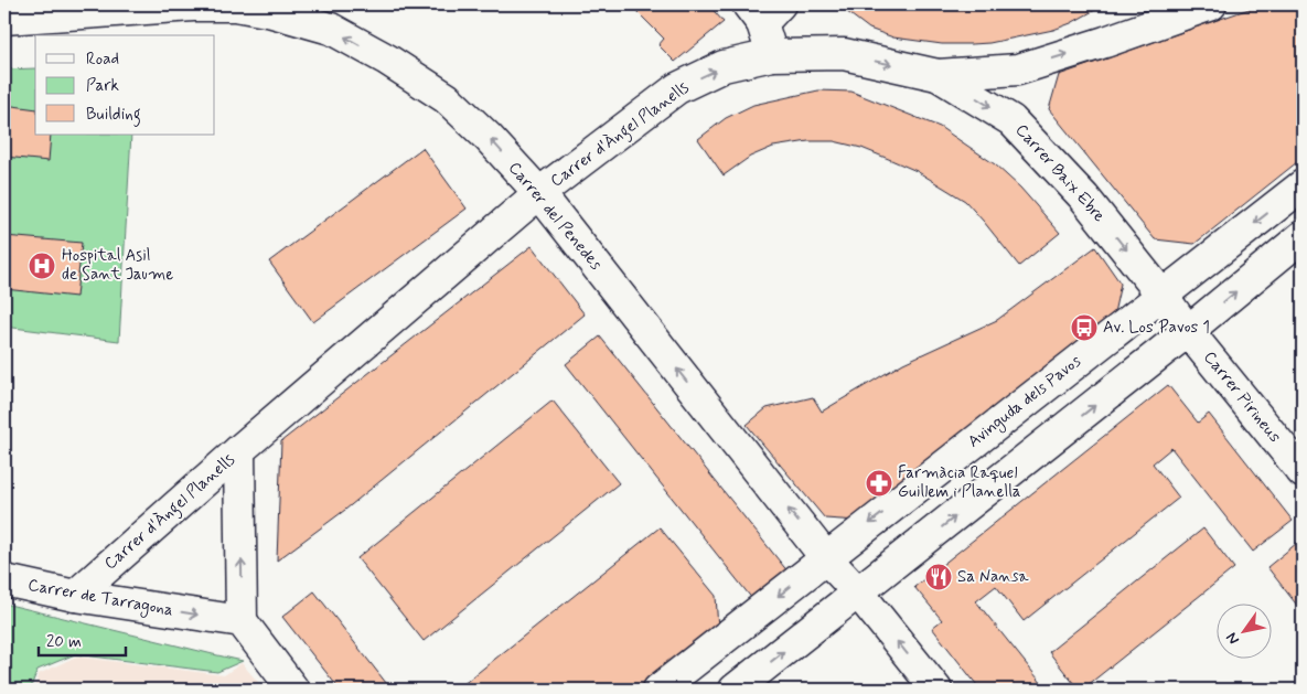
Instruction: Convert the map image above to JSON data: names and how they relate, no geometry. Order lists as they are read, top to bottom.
{
  "streets": {
    "street": [
      "Carrer d'Àngel Planells",
      "Carrer Baix Ebre",
      "Carrer del Penedes",
      "Carrer Pirineus",
      "Avinguda dels Pavos",
      "Carrer de Tarragona"
    ]
  },
  "crossings": [
    ["Carrer d'Àngel Planells", "Carrer Baix Ebre"],
    ["Carrer d'Àngel Planells", "Carrer del Penedes"],
    ["Carrer d'Àngel Planells", "Carrer de Tarragona"],
    ["Carrer Baix Ebre", "Carrer Pirineus"],
    ["Carrer Baix Ebre", "Avinguda dels Pavos"],
    ["Carrer del Penedes", "Avinguda dels Pavos"],
    ["Carrer Pirineus", "Avinguda dels Pavos"]
  ],
  "one_way": ["Carrer Baix Ebre", "Carrer del Penedes", "Carrer de Tarragona"],
  "places": {
    "hospital": ["Hospital Asil de Sant Jaume"],
    "bus stop": ["Av. Los Pavos 1"],
    "pharmacy": ["Farmàcia Raquel Guillem i Planella"],
    "restaurant": ["Sa Nansa"]
  },
  "legend": ["Road", "Park", "Building"],
  "scale_bar": "20 m",
  "north": "bottom left"
}
